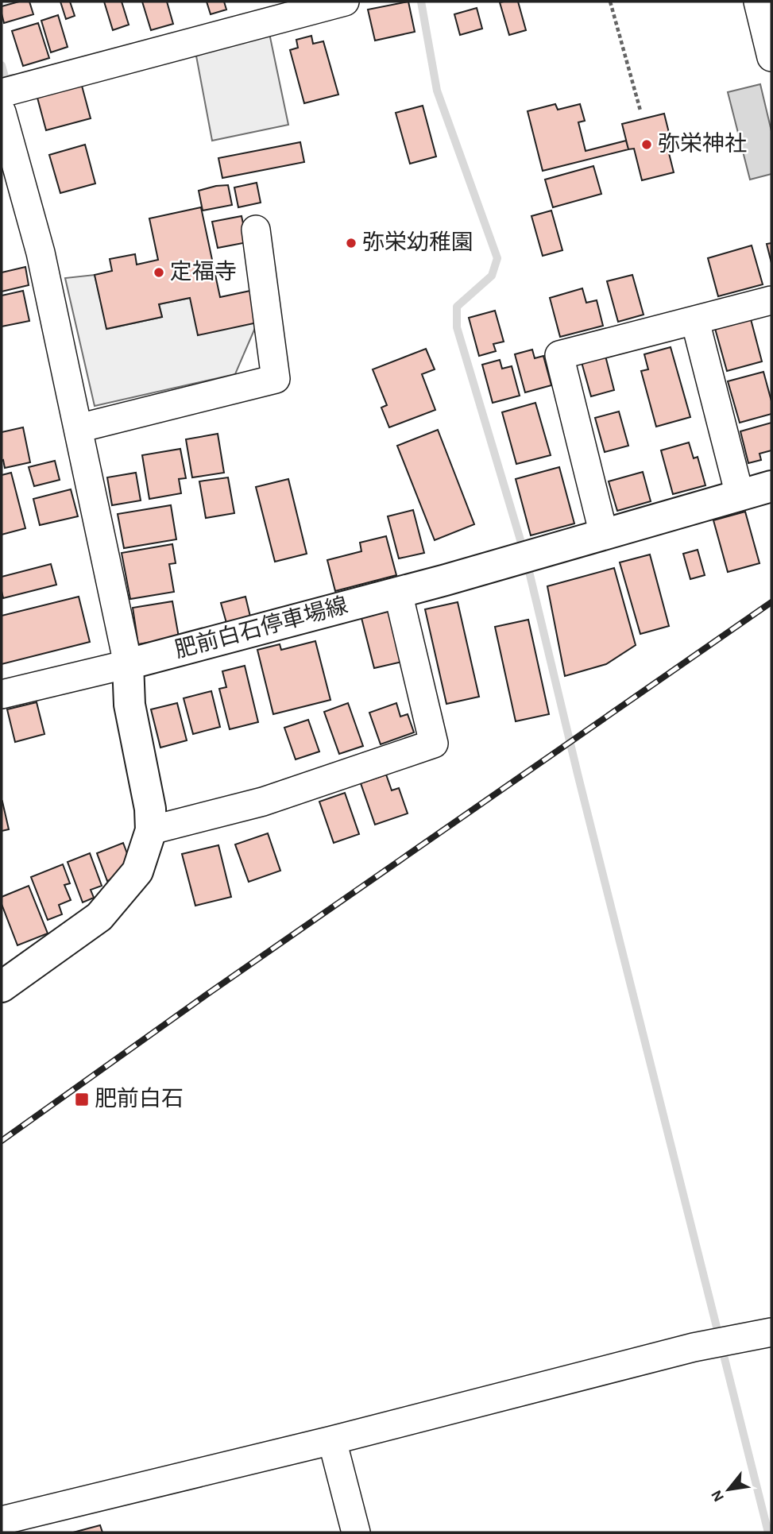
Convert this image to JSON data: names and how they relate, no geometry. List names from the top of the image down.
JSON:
{
  "streets": {
    "main road": ["肥前白石停車場線"]
  },
  "places": {
    "other": ["弥栄神社", "弥栄幼稚園", "定福寺"],
    "transit": ["肥前白石"]
  },
  "north": "bottom left"
}
